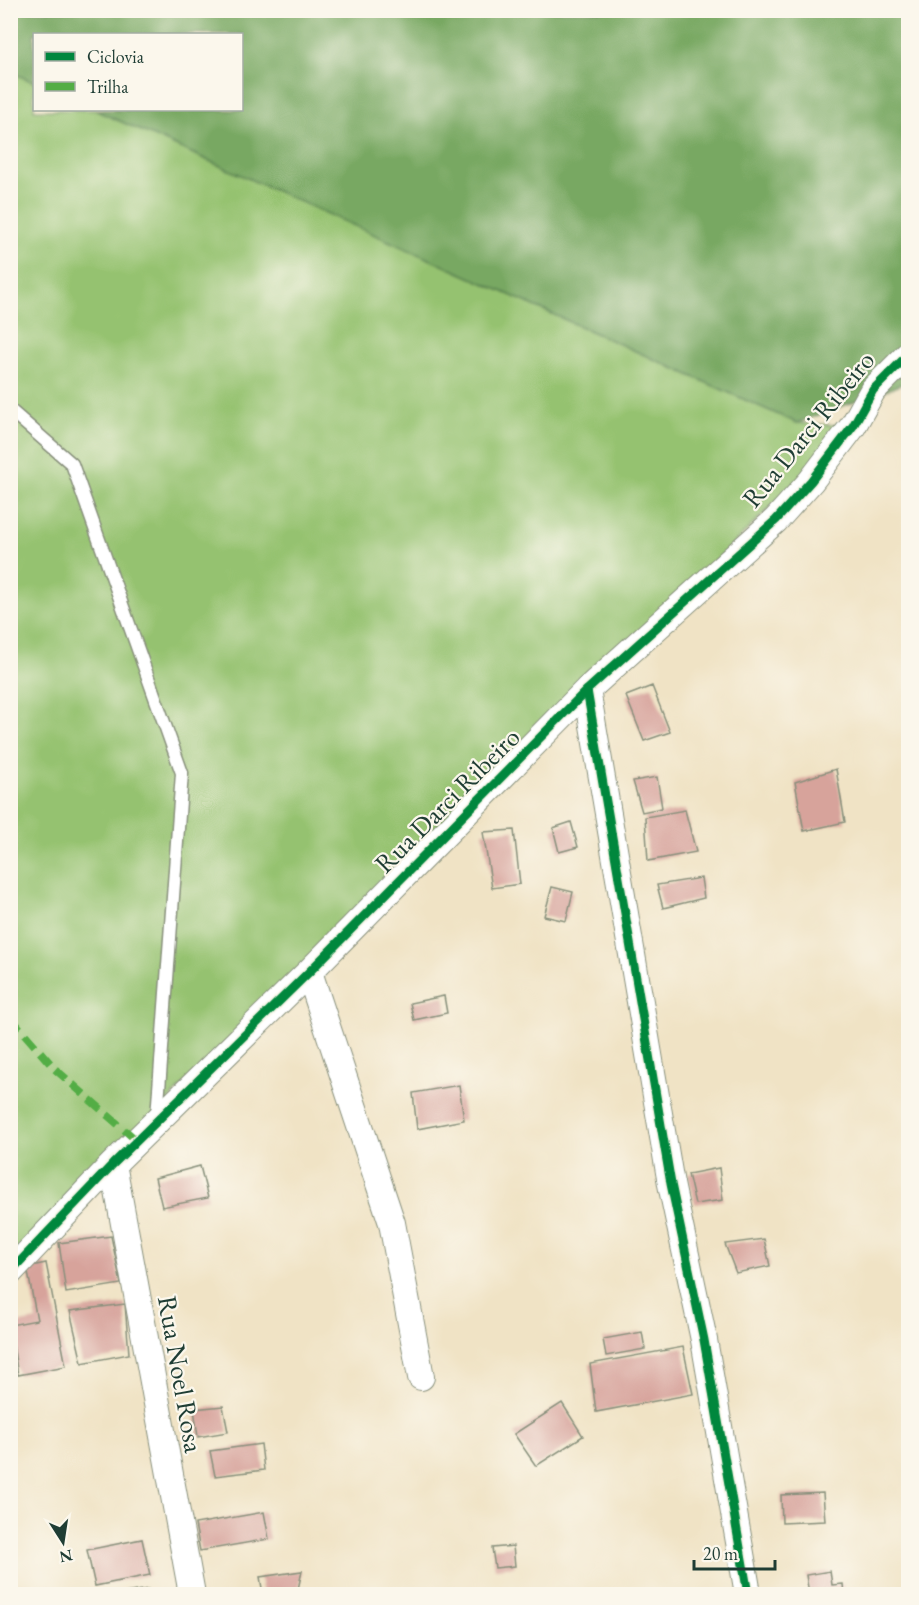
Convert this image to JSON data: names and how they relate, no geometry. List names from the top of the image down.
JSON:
{
  "streets": {
    "street": ["Rua Darci Ribeiro", "Rua Noel Rosa"]
  },
  "crossings": [
    ["Rua Darci Ribeiro", "Rua Noel Rosa"]
  ],
  "legend": ["Ciclovia", "Trilha"],
  "scale_bar": "20 m",
  "north": "bottom"
}
